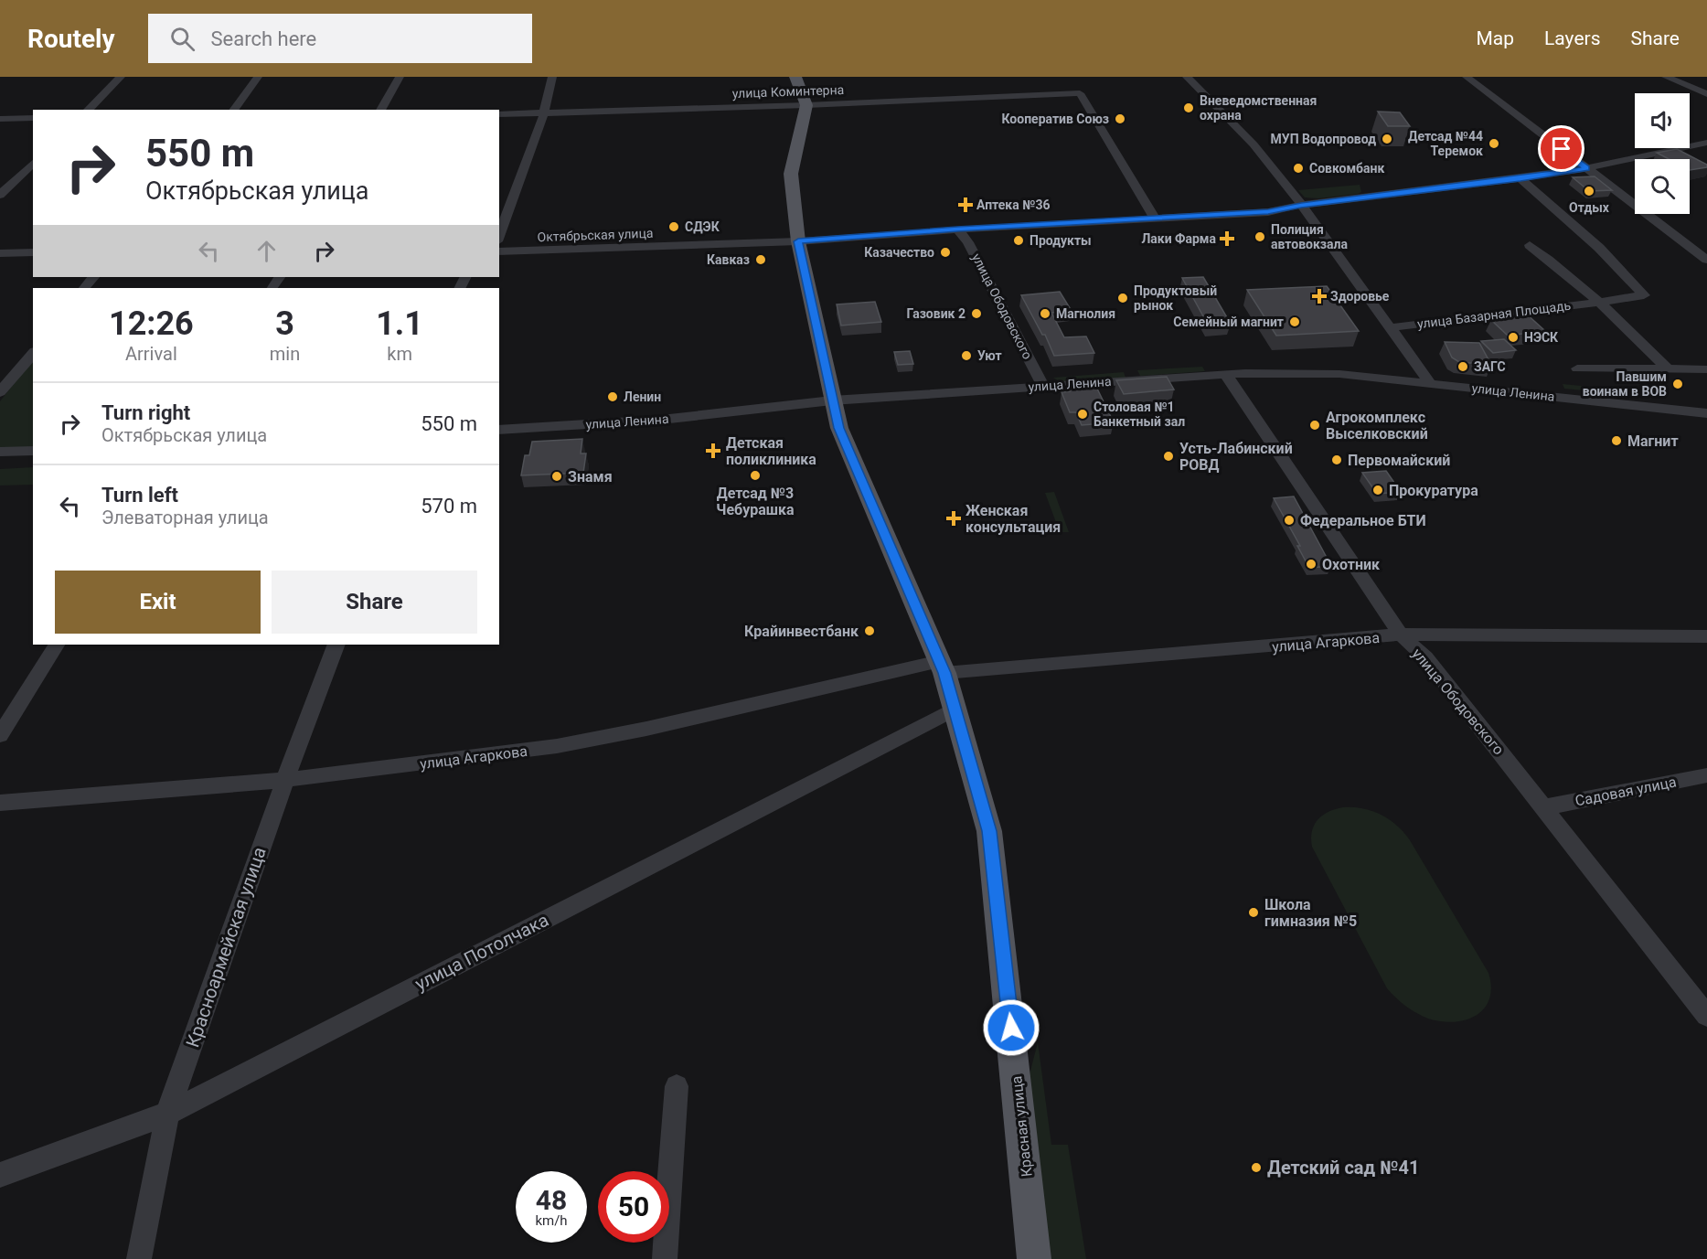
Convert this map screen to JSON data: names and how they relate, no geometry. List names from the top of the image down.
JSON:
{
  "streets": {
    "main road": ["Красная улица"],
    "street": [
      "улица Коминтерна",
      "Октябрьская улица",
      "улица Ободовского",
      "улица Базарная Площадь",
      "улица Ленина",
      "улица Агаркова",
      "Садовая улица",
      "Красноармейская улица",
      "улица Потолчака"
    ]
  },
  "crossings": [
    ["улица Коминтерна", "Октябрьская улица"],
    ["улица Коминтерна", "Красная улица"],
    ["Октябрьская улица", "улица Ободовского"],
    ["Октябрьская улица", "улица Базарная Площадь"],
    ["Октябрьская улица", "Красная улица"],
    ["улица Ободовского", "улица Ленина"],
    ["улица Ободовского", "улица Агаркова"],
    ["улица Ободовского", "Садовая улица"],
    ["улица Ленина", "Красная улица"],
    ["улица Агаркова", "Красноармейская улица"],
    ["улица Агаркова", "Красная улица"],
    ["Красноармейская улица", "улица Потолчака"],
    ["улица Потолчака", "Красная улица"]
  ],
  "places": {
    "other": [
      "Вневедомственная охрана",
      "Кооператив Союз",
      "МУП Водопровод",
      "Детсад №44 Теремок",
      "Совкомбанк",
      "Отдых",
      "СДЭК",
      "Полиция автовокзала",
      "Продукты",
      "Казачество",
      "Кавказ",
      "Продуктовый рынок",
      "Газовик 2",
      "Магнолия",
      "Семейный магнит",
      "НЭСК",
      "Уют",
      "ЗАГС",
      "Павшим воинам в ВОВ",
      "Ленин",
      "Столовая №1 Банкетный зал",
      "Агрокомплекс Выселковский",
      "Магнит",
      "Усть-Лабинский РОВД",
      "Первомайский",
      "Детсад №3 Чебурашка",
      "Знамя",
      "Прокуратура",
      "Федеральное БТИ",
      "Охотник",
      "Крайинвестбанк",
      "Школа гимназия №5",
      "Детский сад №41"
    ],
    "health": [
      "Аптека №36",
      "Лаки Фарма",
      "Здоровье",
      "Детская поликлиника",
      "Женская консультация"
    ]
  },
  "page": {
    "header": "Routely",
    "search": "Search here",
    "nav": ["Map", "Layers", "Share"],
    "turn": ["550 m", "Октябрьская улица"],
    "eta": [
      "12:26",
      "Arrival",
      "3",
      "min",
      "1.1",
      "km"
    ],
    "list": [
      {
        "name": "Turn right",
        "note": "Октябрьская улица",
        "value": "550 m"
      },
      {
        "name": "Turn left",
        "note": "Элеваторная улица",
        "value": "570 m"
      }
    ],
    "buttons": ["Exit", "Share"],
    "speed": "48 km/h",
    "limit": "50"
  }
}
